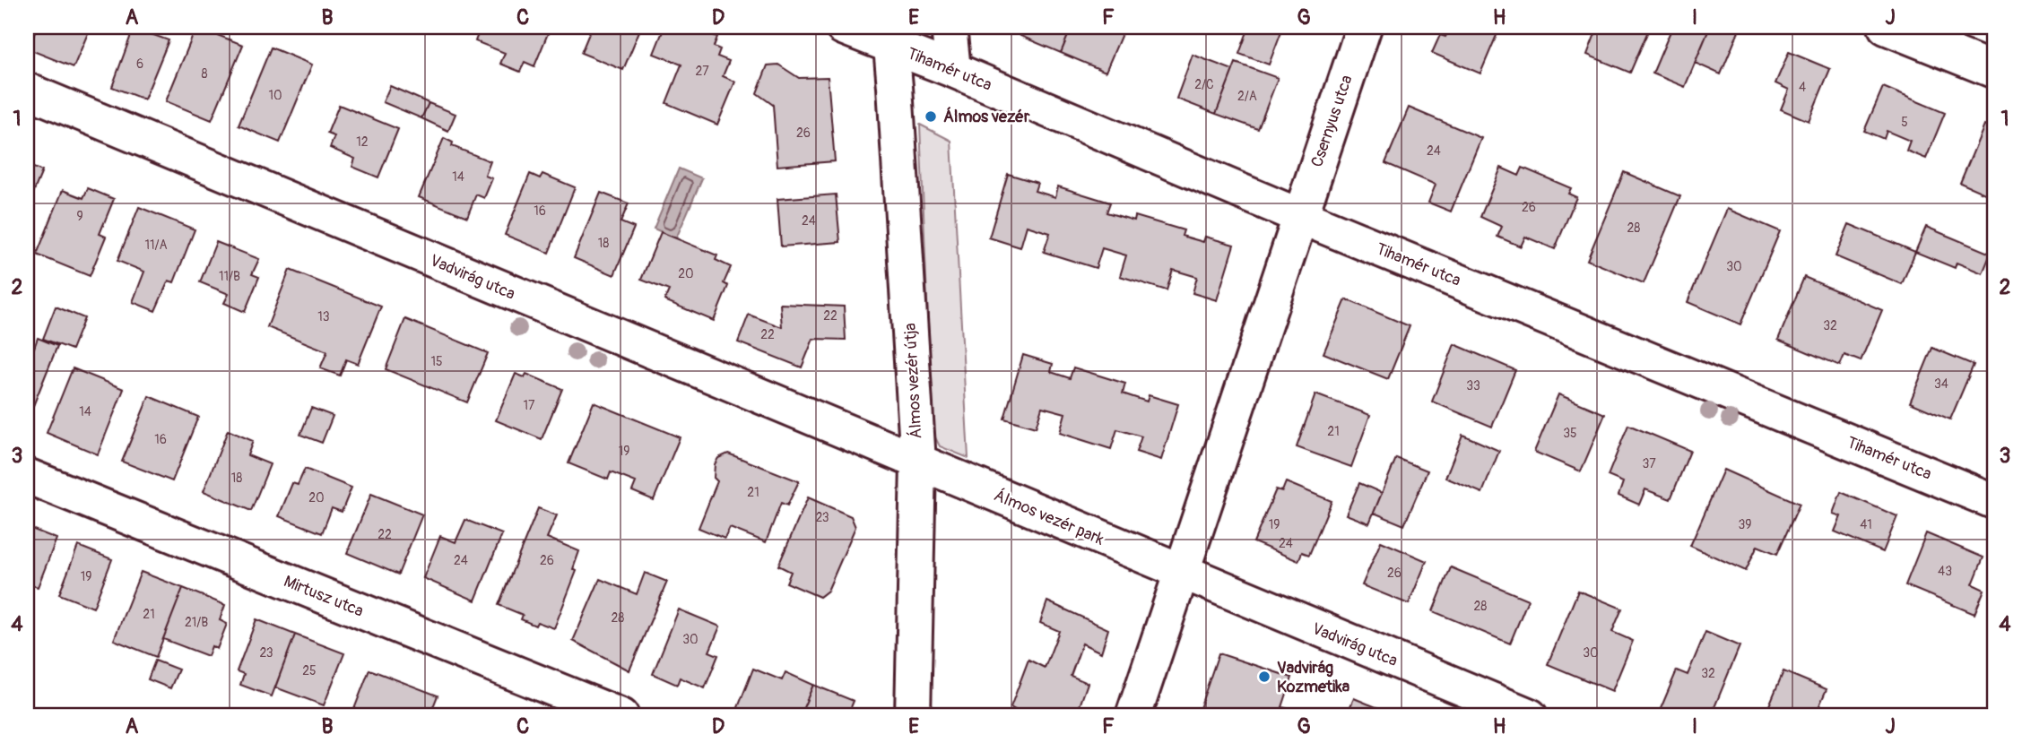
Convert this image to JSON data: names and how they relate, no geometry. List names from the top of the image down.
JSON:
{
  "streets": {
    "street": [
      "Tihamér utca",
      "Csernyus utca",
      "Vadvirág utca",
      "Álmos vezér útja",
      "Álmos vezér park",
      "Mirtusz utca"
    ]
  },
  "crossings": [
    ["Tihamér utca", "Csernyus utca"],
    ["Tihamér utca", "Álmos vezér útja"],
    ["Vadvirág utca", "Álmos vezér útja"],
    ["Vadvirág utca", "Álmos vezér park"],
    ["Álmos vezér útja", "Álmos vezér park"]
  ],
  "places": ["Álmos vezér", "Vadvirág Kozmetika"],
  "house_numbers": [
    "6",
    "27",
    "8",
    "2/C",
    "4",
    "10",
    "2/A",
    "5",
    "26",
    "12",
    "24",
    "14",
    "26",
    "16",
    "9",
    "24",
    "28",
    "18",
    "11/A",
    "30",
    "20",
    "11/B",
    "22",
    "13",
    "32",
    "22",
    "15",
    "34",
    "33",
    "17",
    "14",
    "21",
    "35",
    "16",
    "19",
    "37",
    "18",
    "21",
    "20",
    "23",
    "19",
    "39",
    "41",
    "22",
    "24",
    "24",
    "26",
    "43",
    "26",
    "19",
    "28",
    "21",
    "28",
    "21/B",
    "30",
    "23",
    "30",
    "25",
    "32"
  ],
  "grid": {
    "columns": [
      "A",
      "B",
      "C",
      "D",
      "E",
      "F",
      "G",
      "H",
      "I",
      "J"
    ],
    "rows": [
      "1",
      "2",
      "3",
      "4"
    ]
  }
}
